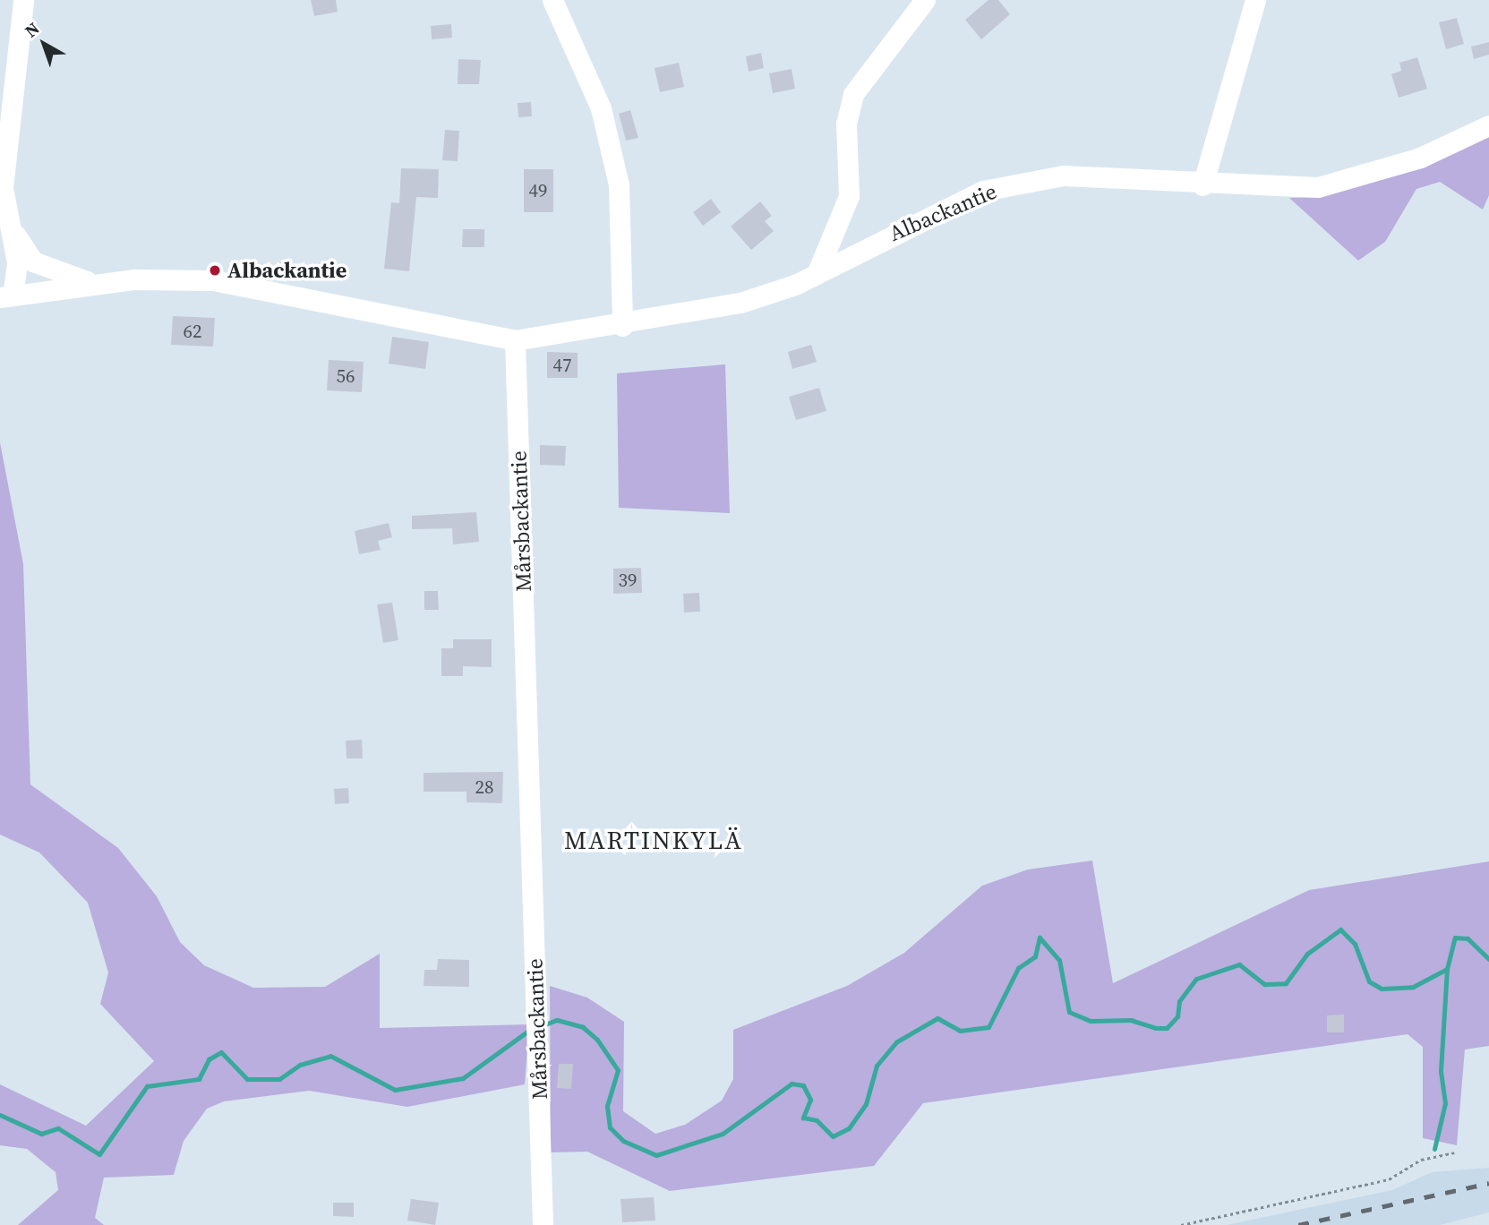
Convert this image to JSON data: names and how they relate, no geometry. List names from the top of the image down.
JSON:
{
  "streets": {
    "street": ["Albackantie", "Mårsbackantie"]
  },
  "crossings": [
    ["Albackantie", "Mårsbackantie"]
  ],
  "districts": ["MARTINKYLÄ"],
  "places": ["Albackantie"],
  "house_numbers": [
    "49",
    "62",
    "47",
    "56",
    "39",
    "28"
  ],
  "north": "top left"
}
